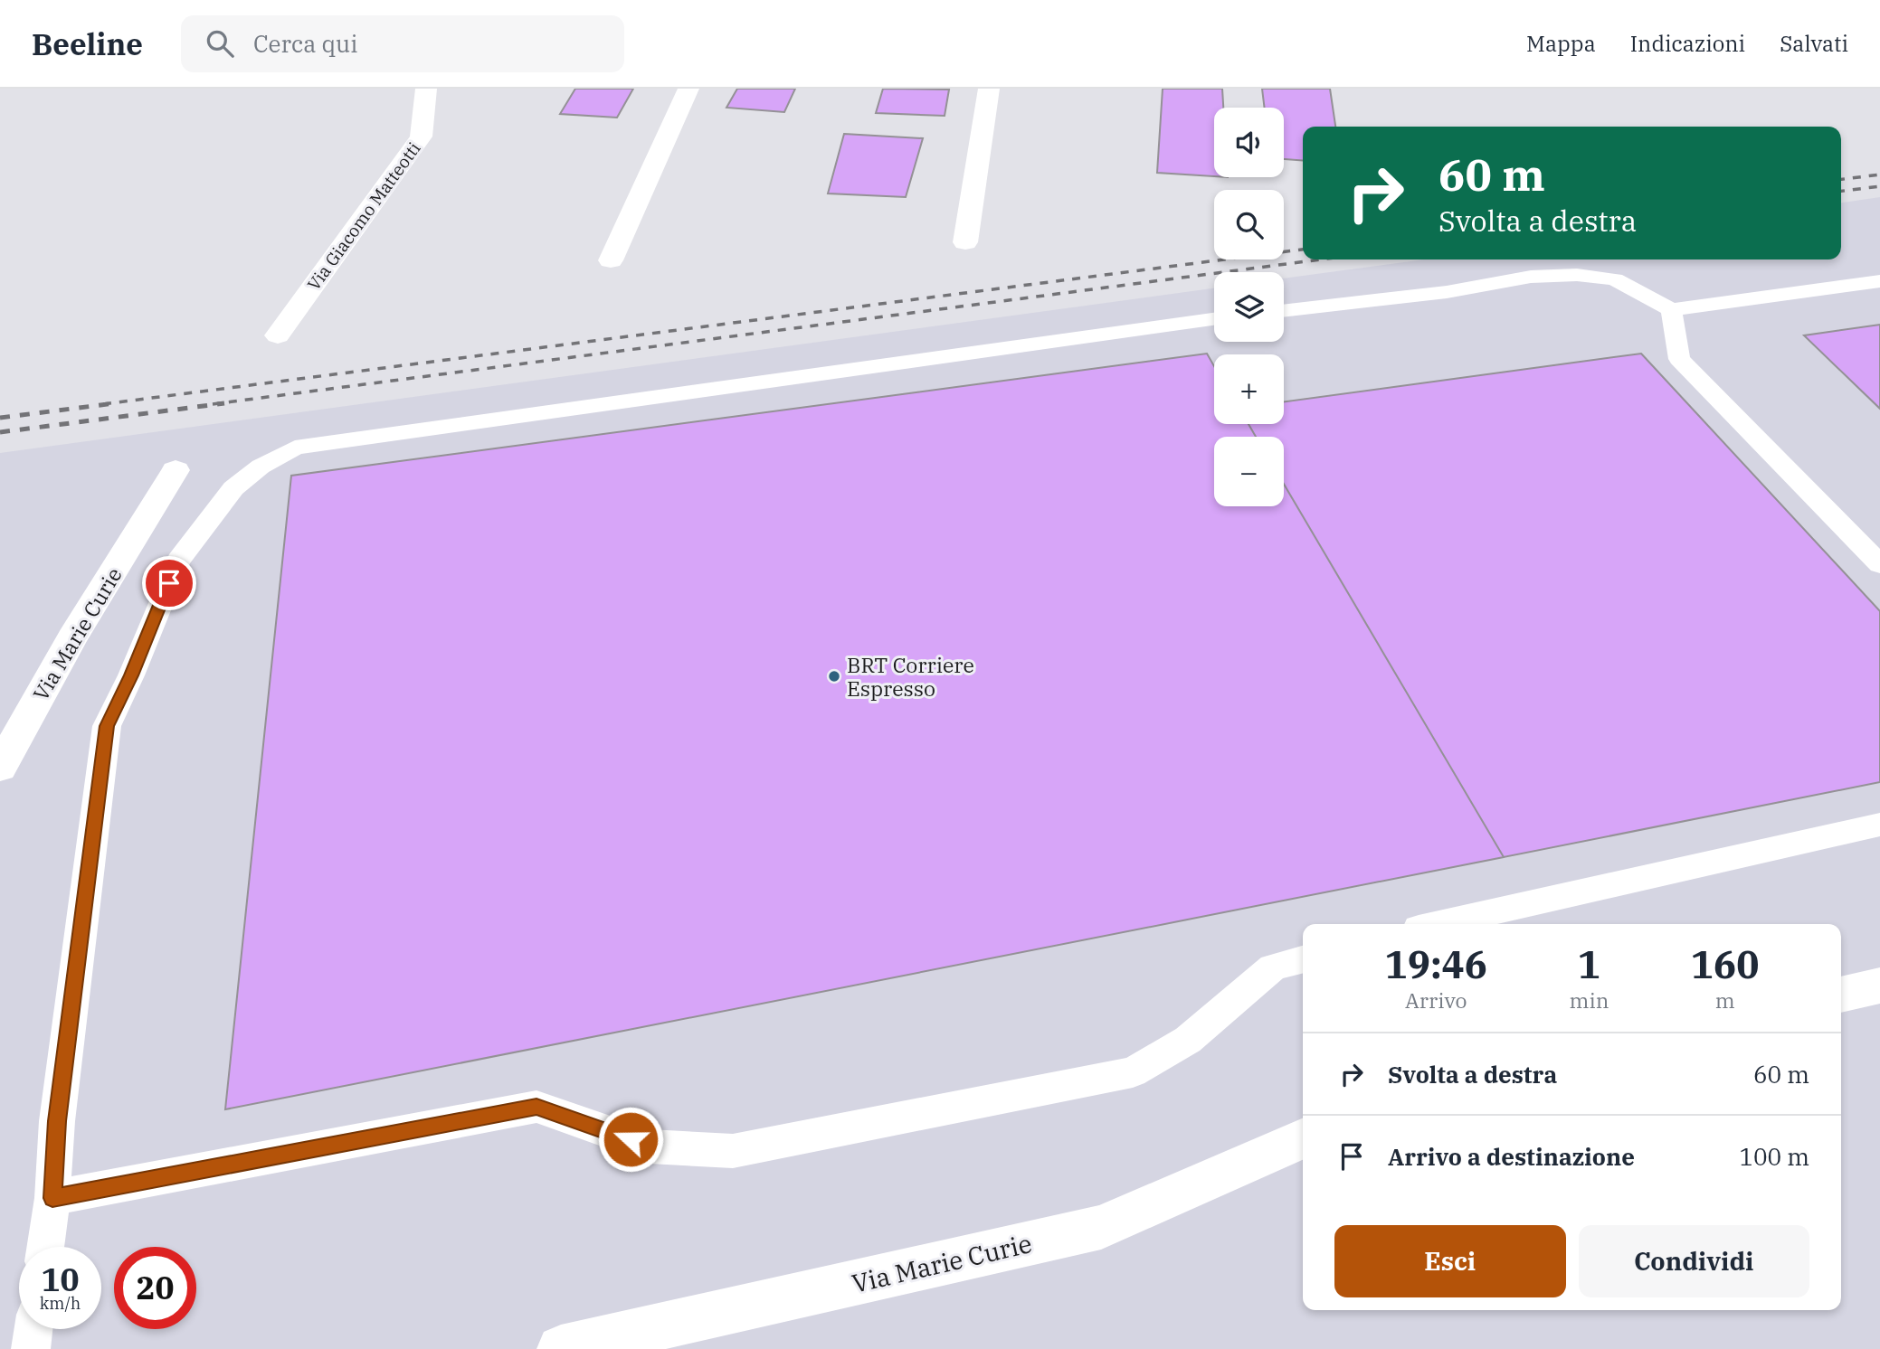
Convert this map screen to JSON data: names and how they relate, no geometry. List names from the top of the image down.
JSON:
{
  "streets": {
    "street": ["Via Giacomo Matteotti", "Via Marie Curie"]
  },
  "places": ["BRT Corriere Espresso"],
  "page": {
    "header": "Beeline",
    "search": "Cerca qui",
    "nav": ["Mappa", "Indicazioni", "Salvati"],
    "map_buttons": ["+", "−"],
    "turn": ["60 m", "Svolta a destra"],
    "eta": [
      "19:46",
      "Arrivo",
      "1",
      "min",
      "160",
      "m"
    ],
    "list": [
      {
        "name": "Svolta a destra",
        "value": "60 m"
      },
      {
        "name": "Arrivo a destinazione",
        "value": "100 m"
      }
    ],
    "buttons": ["Esci", "Condividi"],
    "speed": "10 km/h",
    "limit": "20"
  }
}
